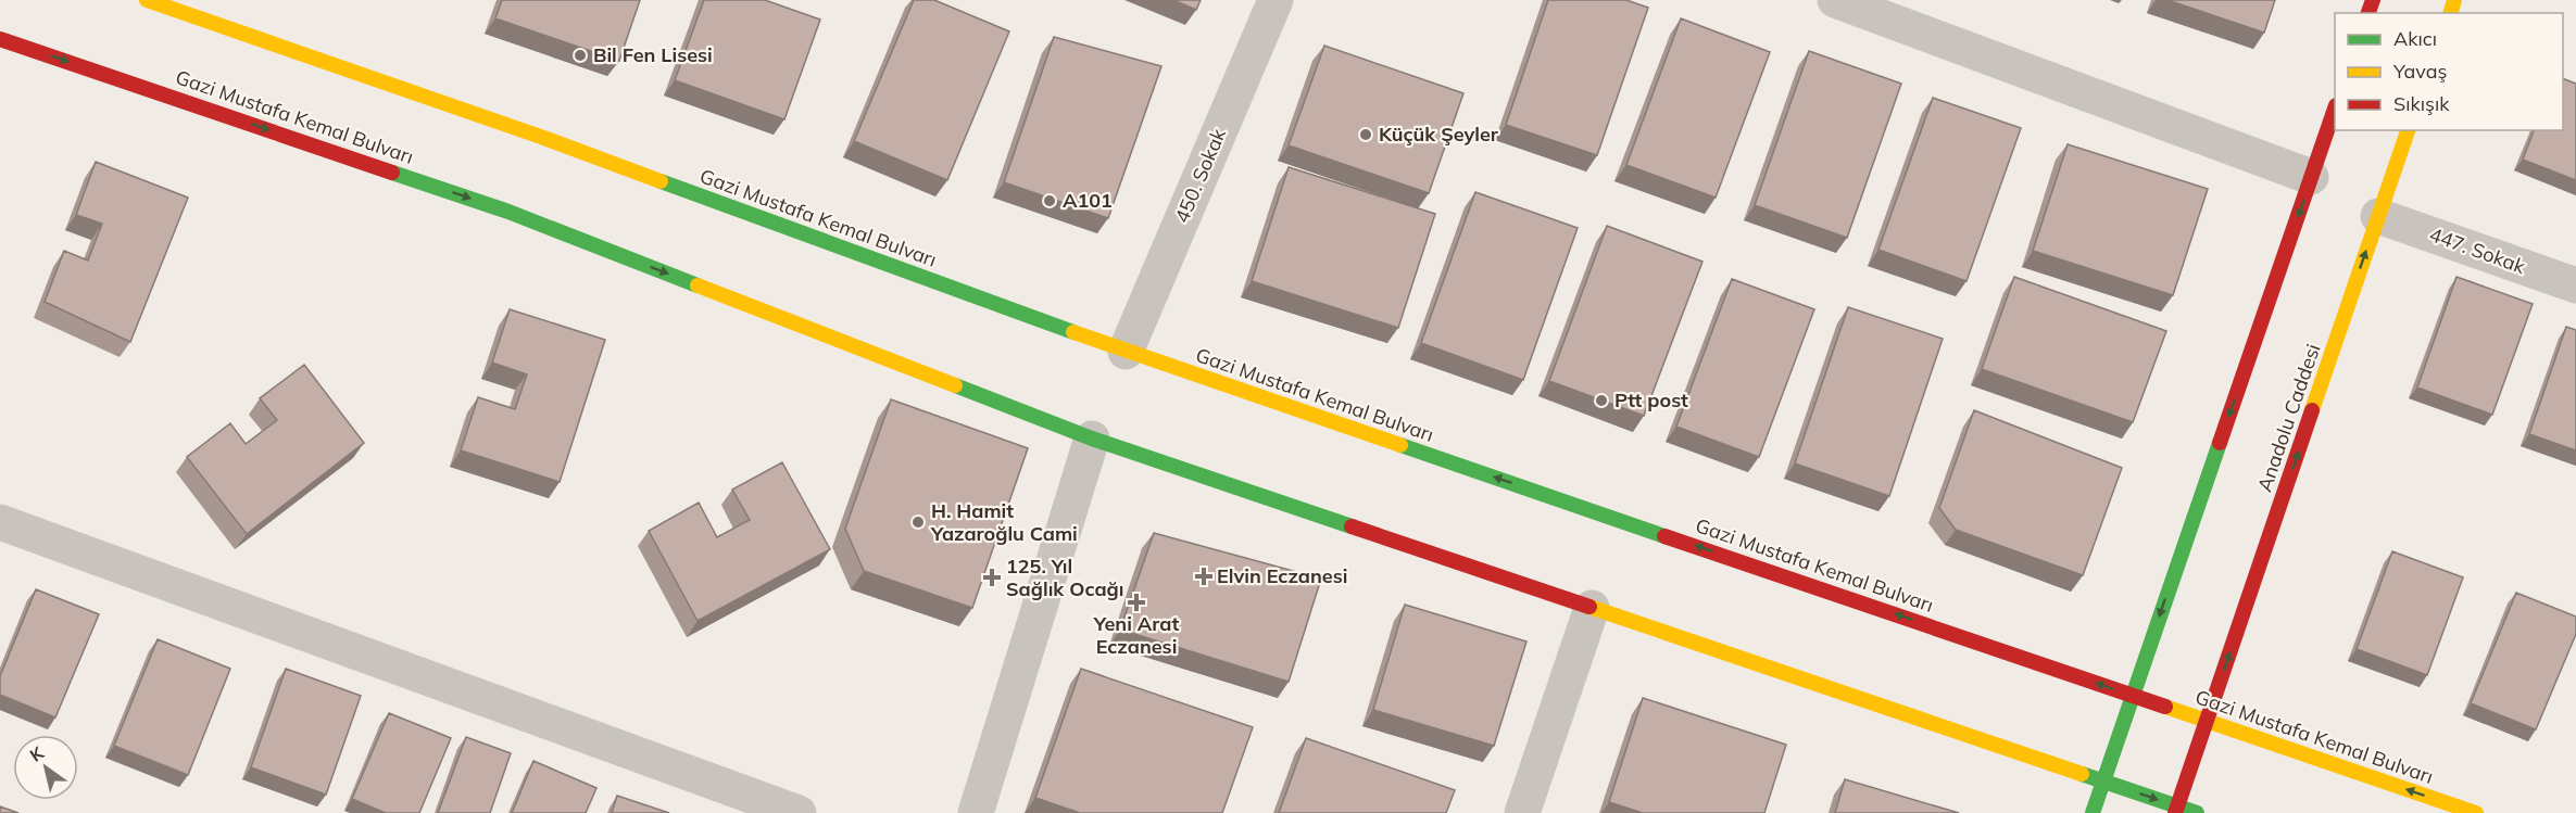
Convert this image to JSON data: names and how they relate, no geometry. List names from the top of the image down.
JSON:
{
  "streets": {
    "main road": ["Gazi Mustafa Kemal Bulvarı", "Anadolu Caddesi"],
    "street": ["450. Sokak", "447. Sokak"]
  },
  "crossings": [
    ["Gazi Mustafa Kemal Bulvarı", "450. Sokak"],
    ["Gazi Mustafa Kemal Bulvarı", "Anadolu Caddesi"],
    ["447. Sokak", "Anadolu Caddesi"]
  ],
  "places": {
    "other": [
      "Bil Fen Lisesi",
      "Küçük Şeyler",
      "A101",
      "Ptt post",
      "H. Hamit Yazaroğlu Cami"
    ],
    "health": ["Elvin Eczanesi", "125. Yıl Sağlık Ocağı", "Yeni Arat Eczanesi"]
  },
  "legend": ["Akıcı", "Yavaş", "Sıkışık"],
  "north": "top left"
}
